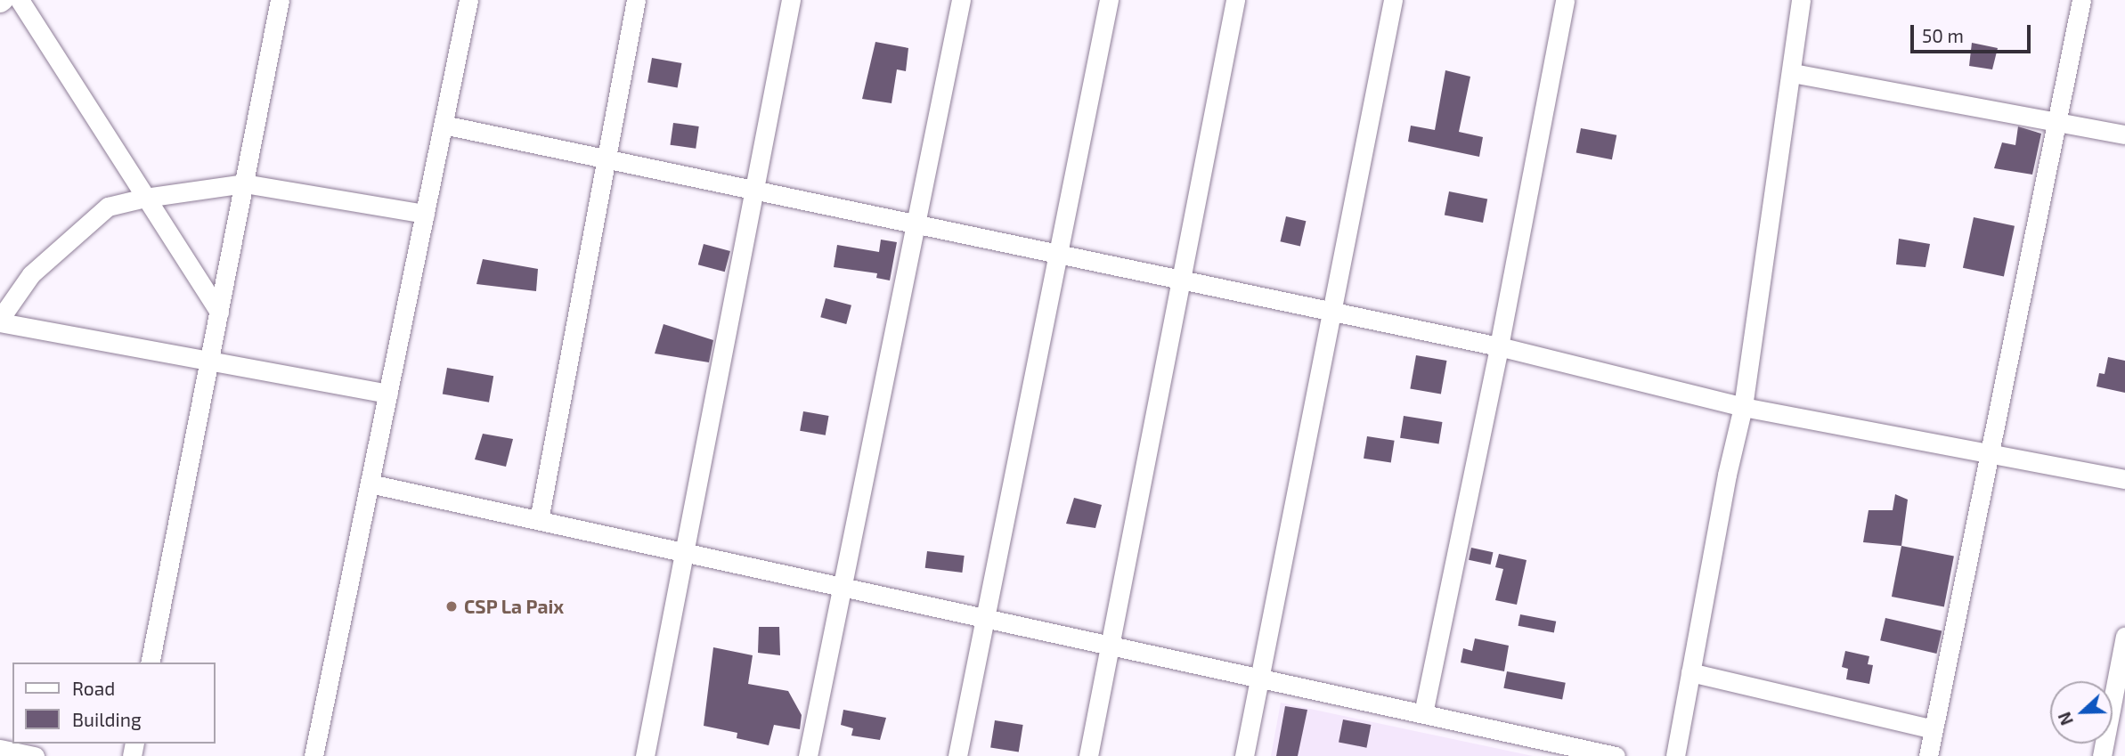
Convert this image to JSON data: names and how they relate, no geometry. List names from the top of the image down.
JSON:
{
  "places": ["CSP La Paix"],
  "legend": ["Road", "Building"],
  "scale_bar": "50 m",
  "north": "left"
}
